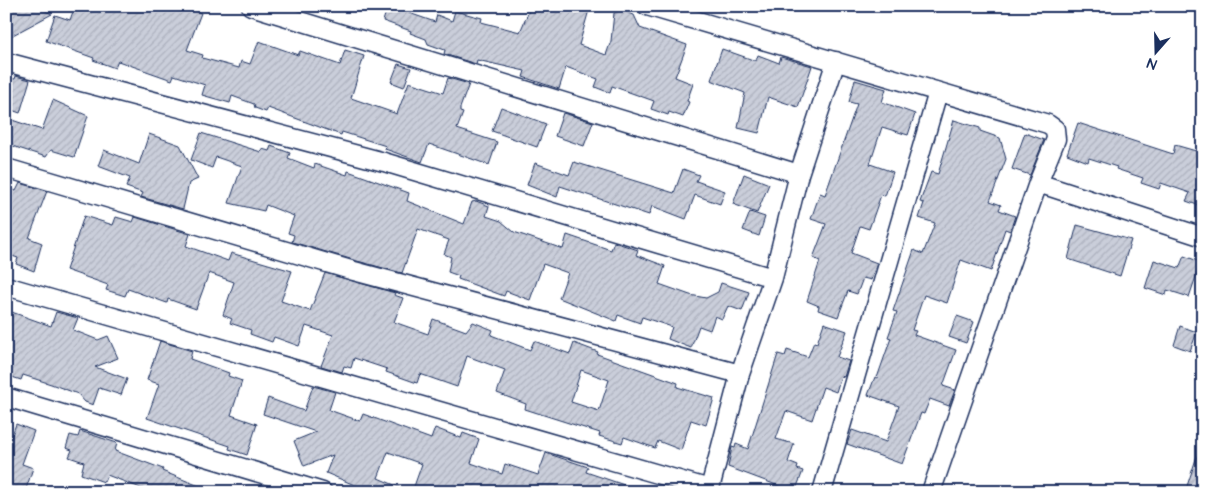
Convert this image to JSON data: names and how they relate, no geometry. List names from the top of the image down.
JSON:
{
  "north": "bottom"
}
